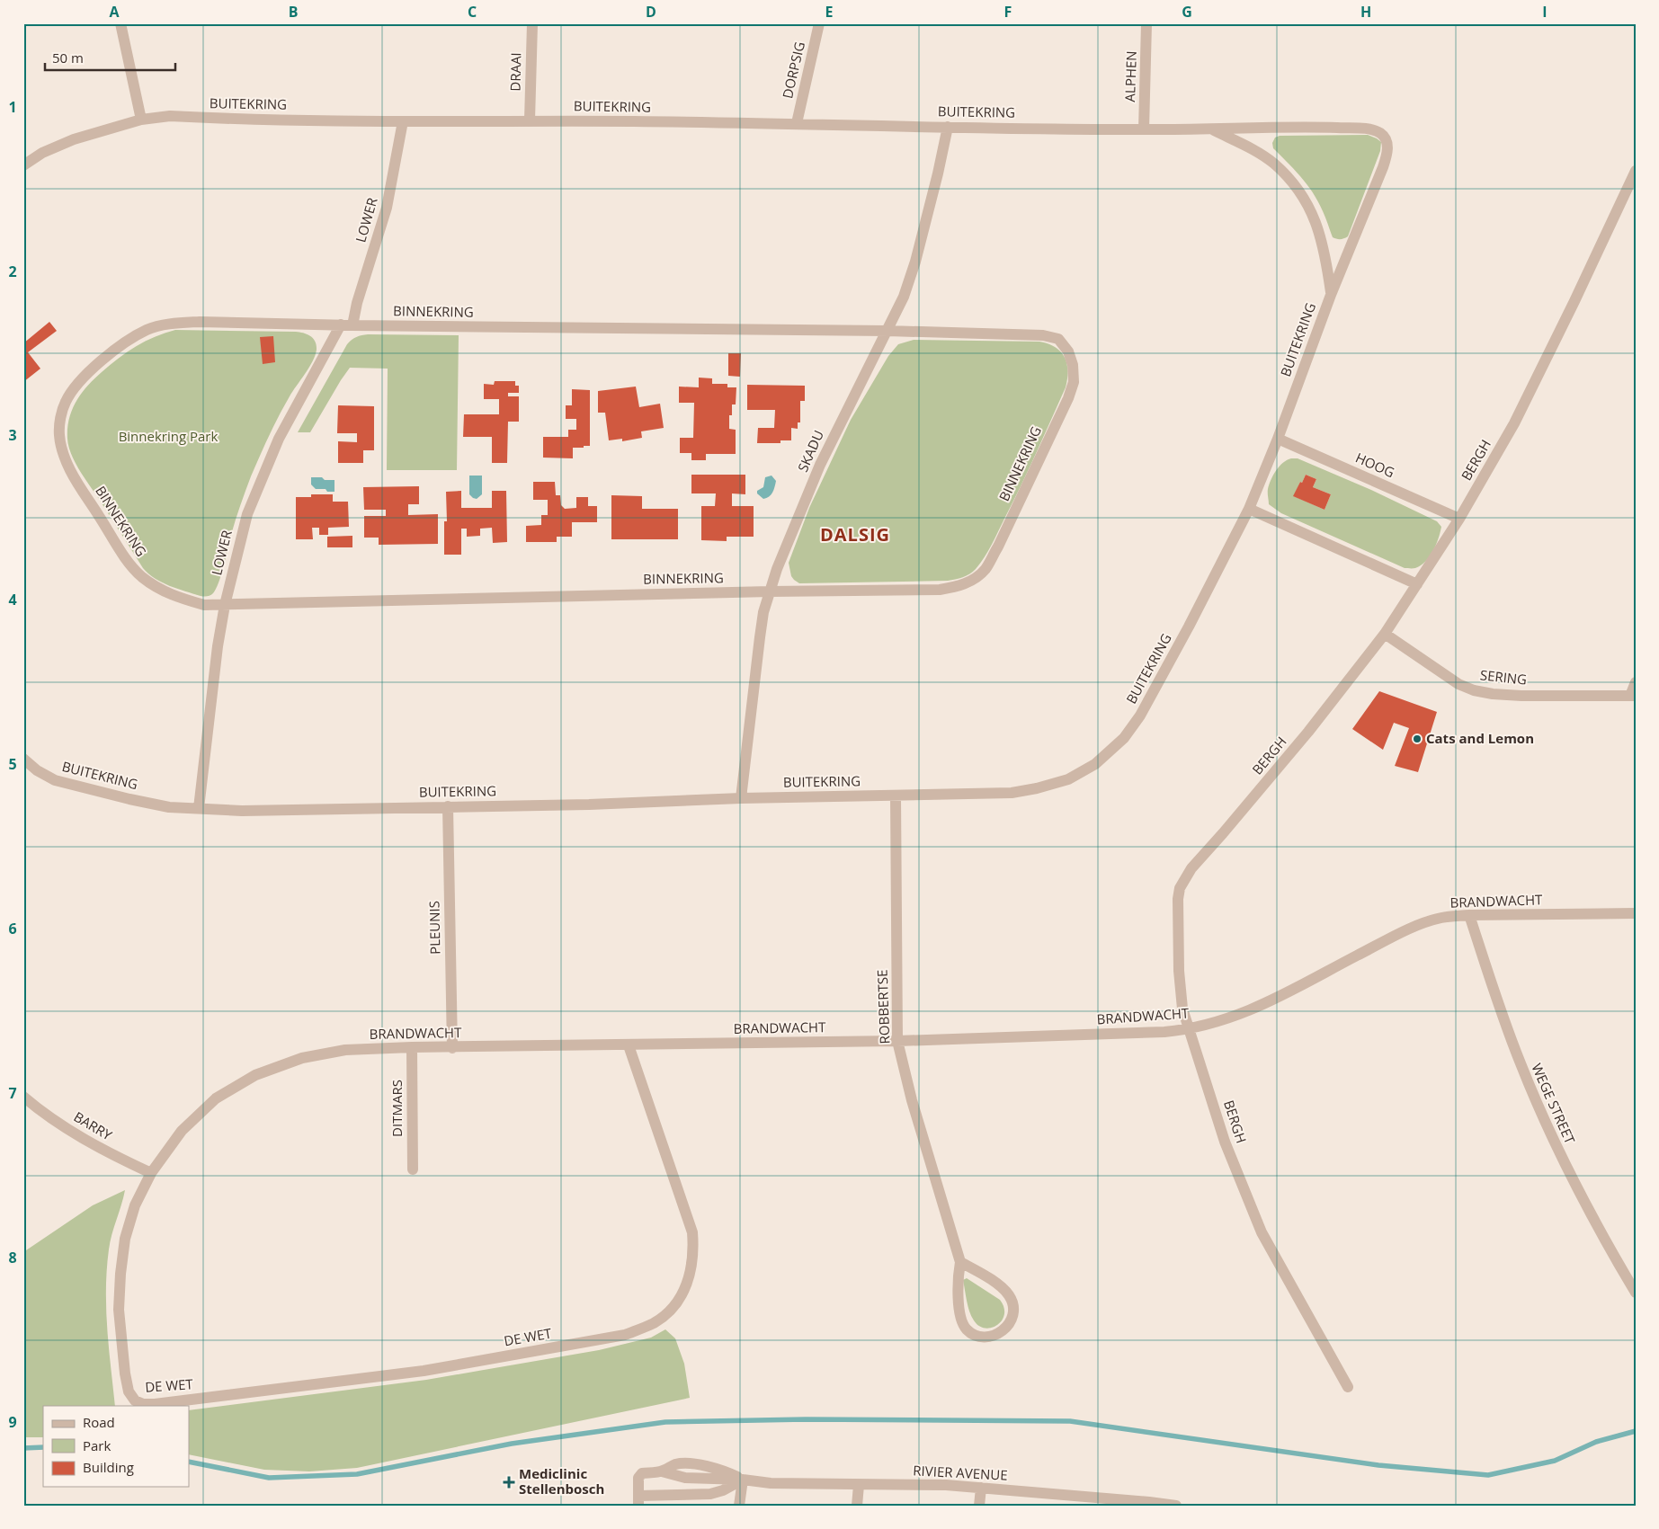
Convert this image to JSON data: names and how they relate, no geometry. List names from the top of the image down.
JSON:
{
  "streets": {
    "street": [
      "DORPSIG",
      "DRAAI",
      "ALPHEN",
      "BUITEKRING",
      "LOWER",
      "BINNEKRING",
      "SKADU",
      "BERGH",
      "HOOG",
      "SERING",
      "BRANDWACHT",
      "PLEUNIS",
      "ROBBERTSE",
      "WEGE STREET",
      "DITMARS",
      "BARRY",
      "DE WET",
      "RIVIER AVENUE"
    ]
  },
  "crossings": [
    ["DORPSIG", "BUITEKRING"],
    ["DRAAI", "BUITEKRING"],
    ["ALPHEN", "BUITEKRING"],
    ["BUITEKRING", "LOWER"],
    ["BUITEKRING", "SKADU"],
    ["BUITEKRING", "HOOG"],
    ["BUITEKRING", "PLEUNIS"],
    ["BUITEKRING", "ROBBERTSE"],
    ["LOWER", "BINNEKRING"],
    ["BINNEKRING", "SKADU"],
    ["BERGH", "HOOG"],
    ["BERGH", "SERING"],
    ["BERGH", "BRANDWACHT"],
    ["BRANDWACHT", "PLEUNIS"],
    ["BRANDWACHT", "ROBBERTSE"],
    ["BRANDWACHT", "WEGE STREET"],
    ["BRANDWACHT", "DITMARS"],
    ["BRANDWACHT", "BARRY"],
    ["BRANDWACHT", "DE WET"]
  ],
  "districts": ["DALSIG"],
  "parks": ["Binnekring Park"],
  "places": {
    "other": ["Cats and Lemon"],
    "health": ["Mediclinic Stellenbosch"]
  },
  "legend": ["Road", "Park", "Building"],
  "scale_bar": "50 m",
  "grid": {
    "columns": [
      "A",
      "B",
      "C",
      "D",
      "E",
      "F",
      "G",
      "H",
      "I"
    ],
    "rows": [
      "1",
      "2",
      "3",
      "4",
      "5",
      "6",
      "7",
      "8",
      "9"
    ]
  }
}
